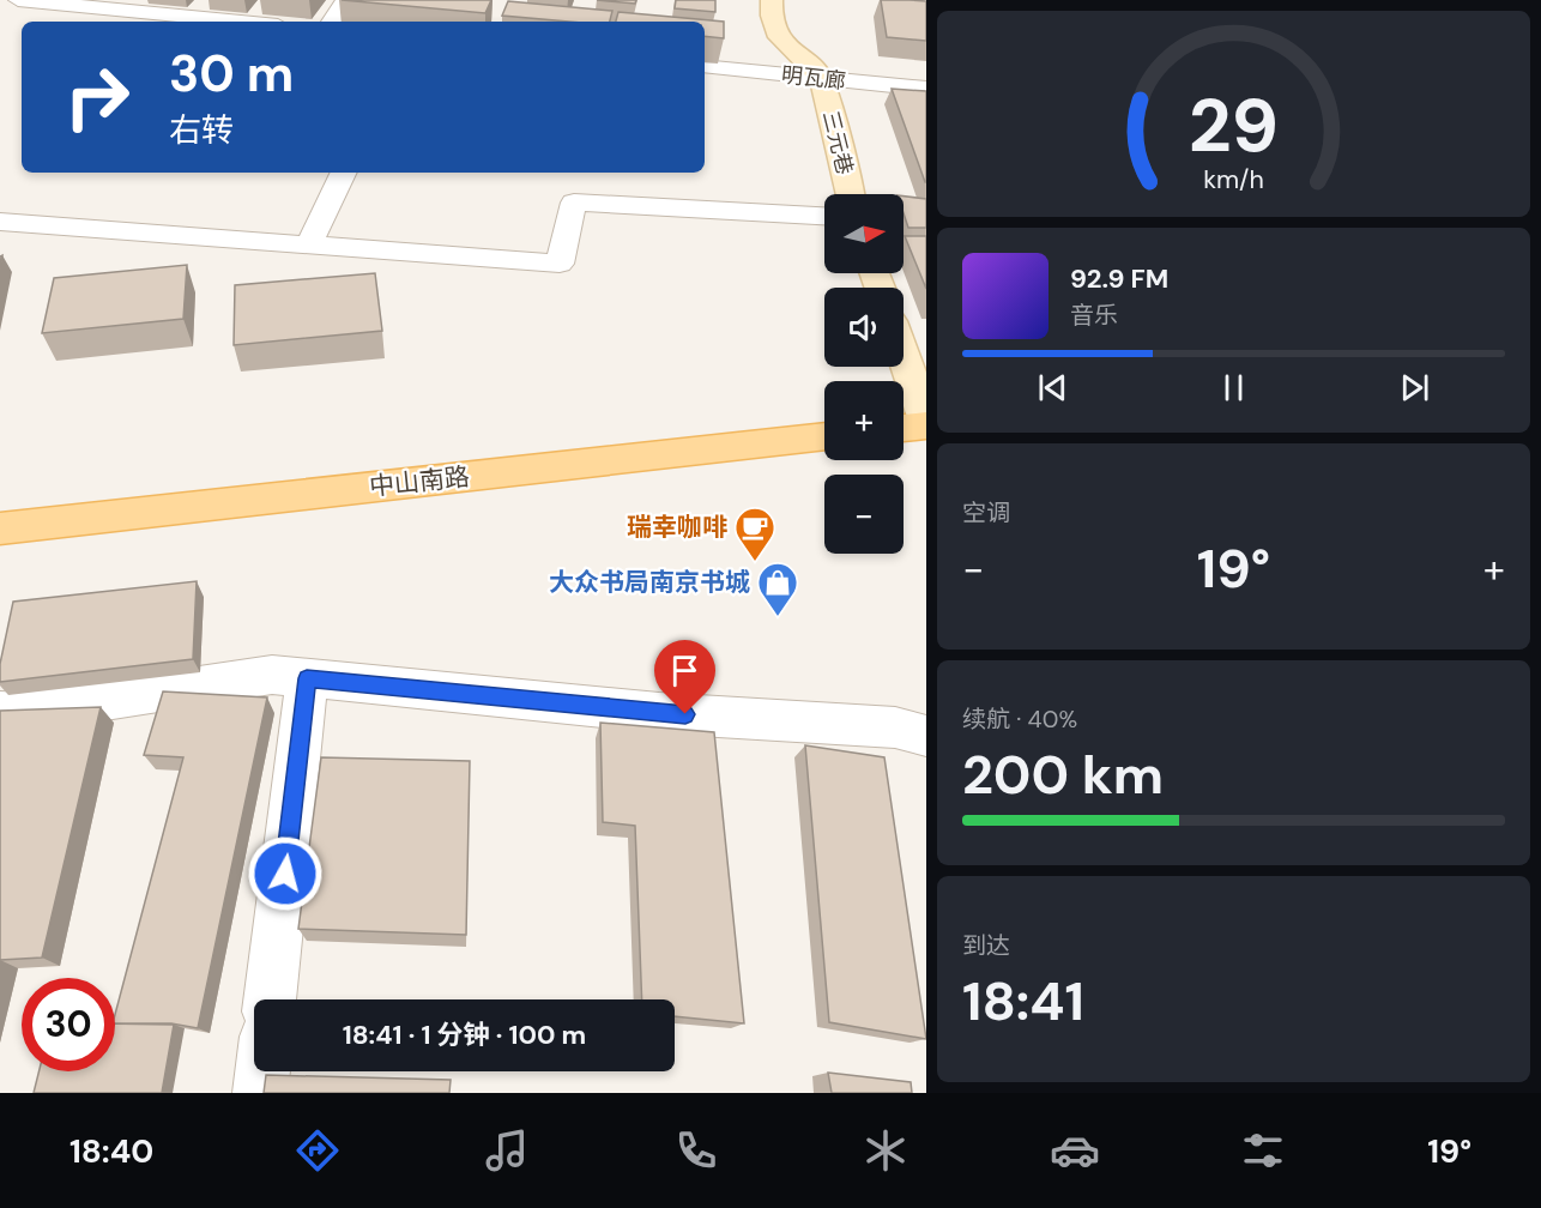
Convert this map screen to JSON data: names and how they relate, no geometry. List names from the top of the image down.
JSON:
{
  "streets": {
    "main road": ["中山南路"],
    "street": ["明瓦廊", "三元巷"]
  },
  "crossings": [
    ["明瓦廊", "三元巷"]
  ],
  "places": {
    "cafe": ["瑞幸咖啡"],
    "shop": ["大众书局南京书城"]
  },
  "north": "right",
  "page": {
    "turn": ["30 m", "右转"],
    "map_buttons": ["+", "−"],
    "song": ["92.9 FM", "音乐"],
    "tile": [
      "空调",
      ["续航 · 40%", "200 km"],
      ["到达", "18:41"]
    ],
    "heat": ["−", "19°", "+"],
    "limit": "30",
    "trip": "18:41 · 1 分钟 · 100 m",
    "tabs": ["18:40", "19°"],
    "gauge": ["29", "km/h"]
  }
}
